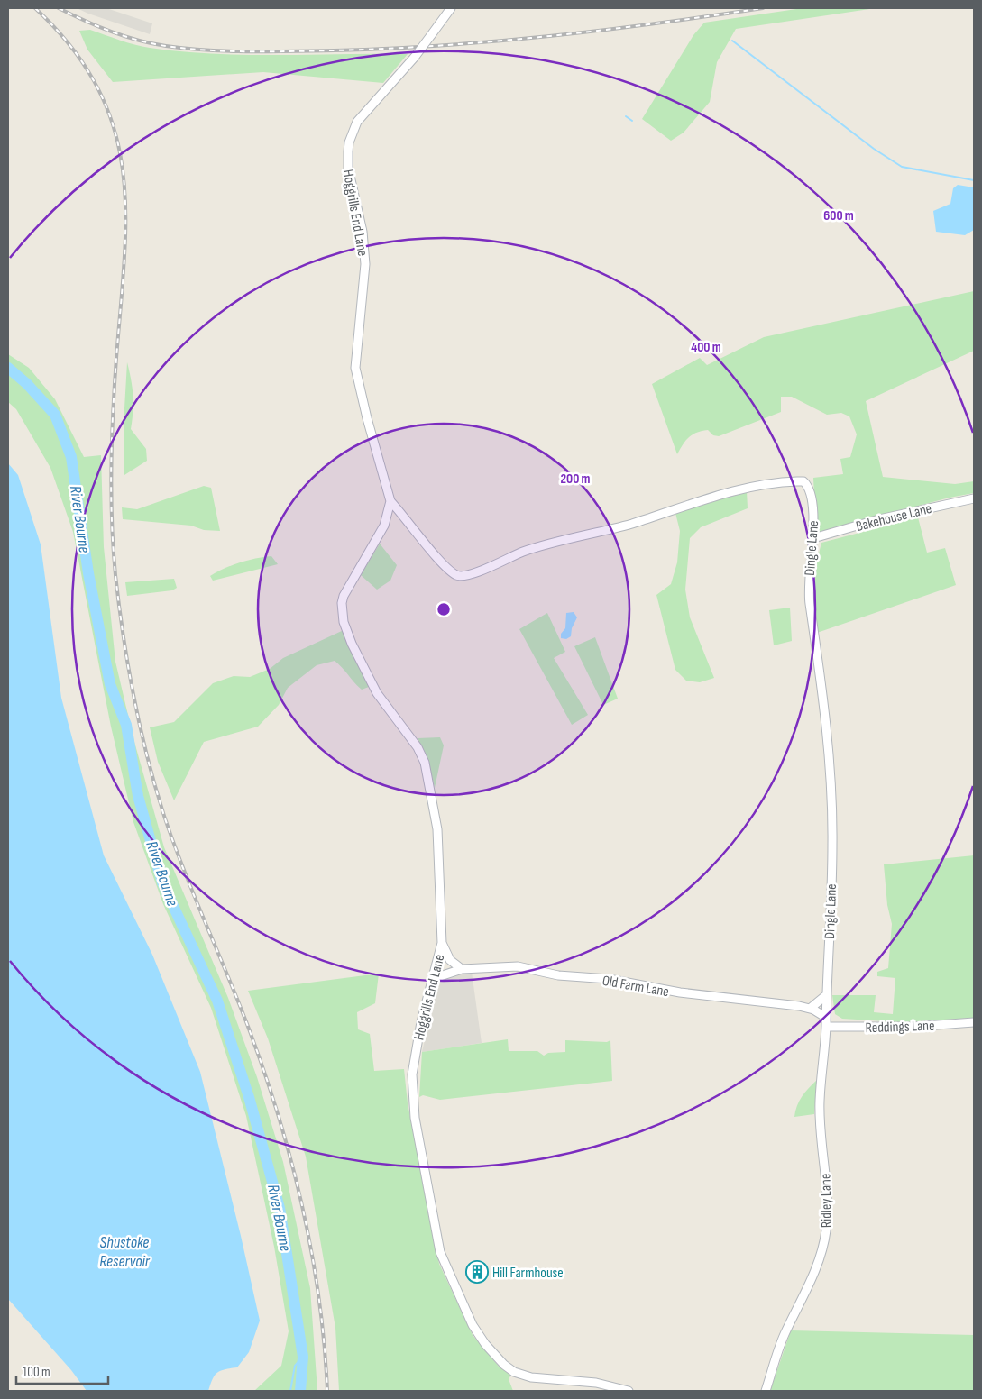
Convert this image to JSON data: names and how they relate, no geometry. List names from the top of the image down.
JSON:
{
  "streets": {
    "street": [
      "Hoggrills End Lane",
      "Bakehouse Lane",
      "Dingle Lane",
      "Old Farm Lane",
      "Reddings Lane",
      "Ridley Lane"
    ]
  },
  "crossings": [
    ["Hoggrills End Lane", "Dingle Lane"],
    ["Hoggrills End Lane", "Old Farm Lane"],
    ["Bakehouse Lane", "Dingle Lane"],
    ["Dingle Lane", "Old Farm Lane"],
    ["Dingle Lane", "Reddings Lane"],
    ["Dingle Lane", "Ridley Lane"],
    ["Reddings Lane", "Ridley Lane"]
  ],
  "water": ["River Bourne", "Shustoke Reservoir"],
  "places": {
    "building": ["Hill Farmhouse"]
  },
  "scale_bar": "100 m",
  "rings": ["600 m", "400 m", "200 m"]
}
